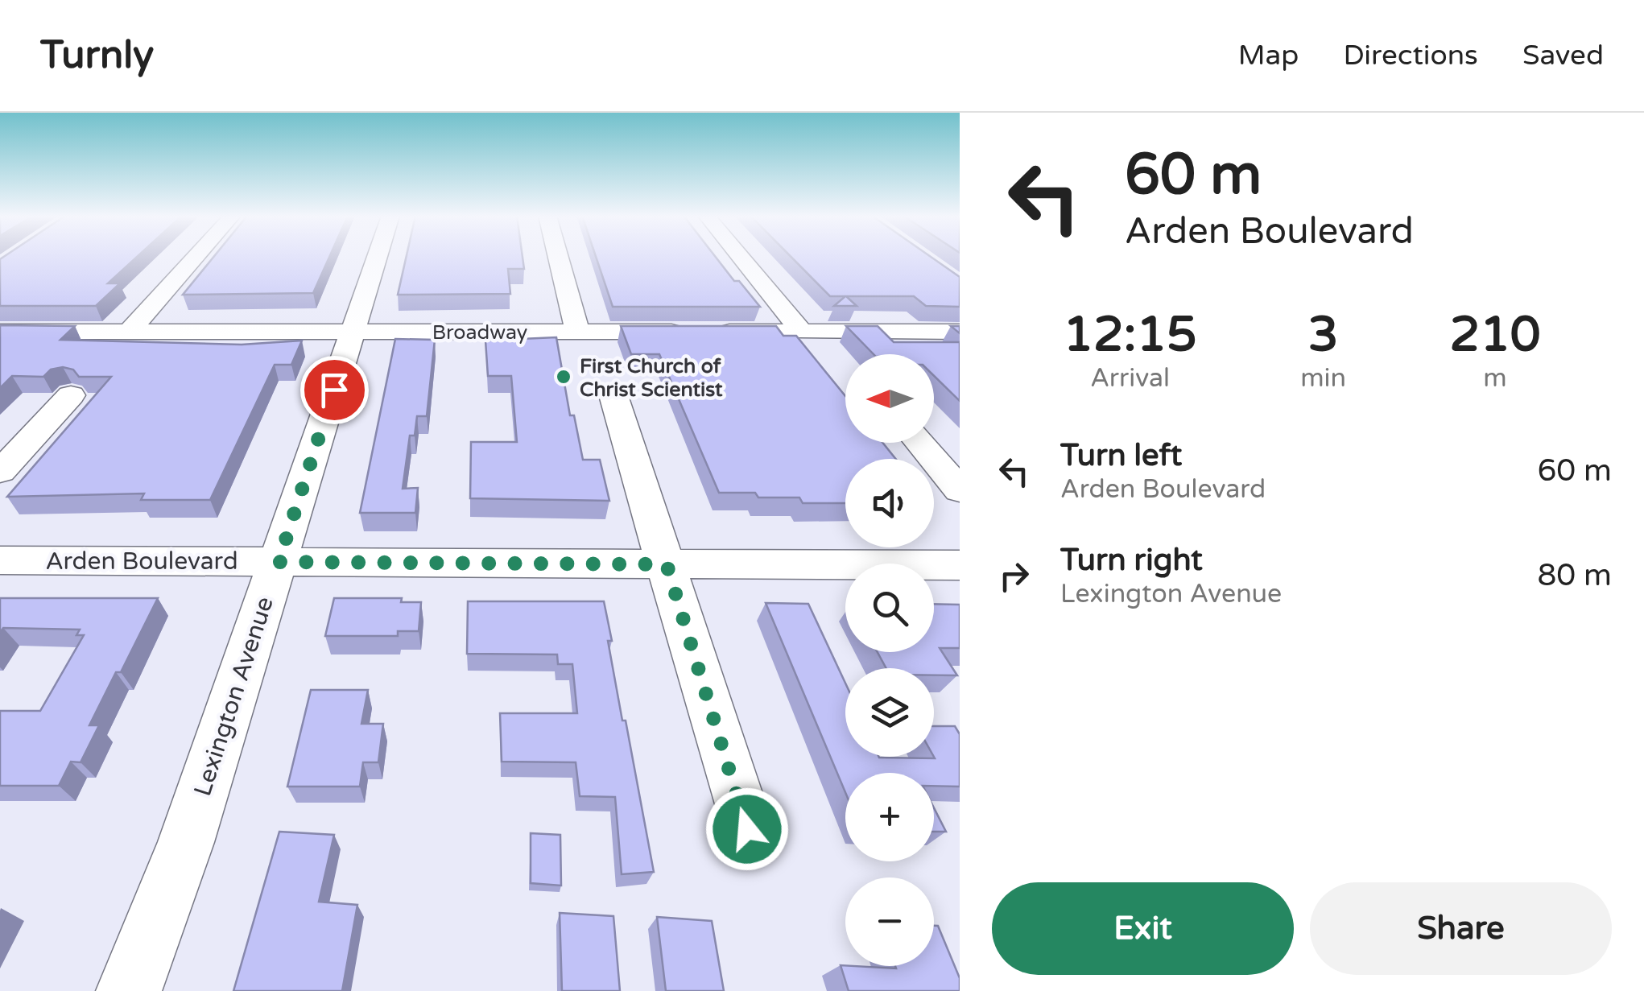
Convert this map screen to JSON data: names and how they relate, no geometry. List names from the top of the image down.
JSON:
{
  "streets": {
    "street": ["Broadway", "Arden Boulevard", "Lexington Avenue"]
  },
  "crossings": [
    ["Broadway", "Lexington Avenue"],
    ["Arden Boulevard", "Lexington Avenue"]
  ],
  "places": ["First Church of Christ Scientist"],
  "north": "left",
  "page": {
    "header": "Turnly",
    "nav": ["Map", "Directions", "Saved"],
    "turn": ["60 m", "Arden Boulevard"],
    "eta": [
      "12:15",
      "Arrival",
      "3",
      "min",
      "210",
      "m"
    ],
    "map_buttons": ["+", "−"],
    "list": [
      {
        "name": "Turn left",
        "note": "Arden Boulevard",
        "value": "60 m"
      },
      {
        "name": "Turn right",
        "note": "Lexington Avenue",
        "value": "80 m"
      }
    ],
    "buttons": ["Exit", "Share"]
  }
}
